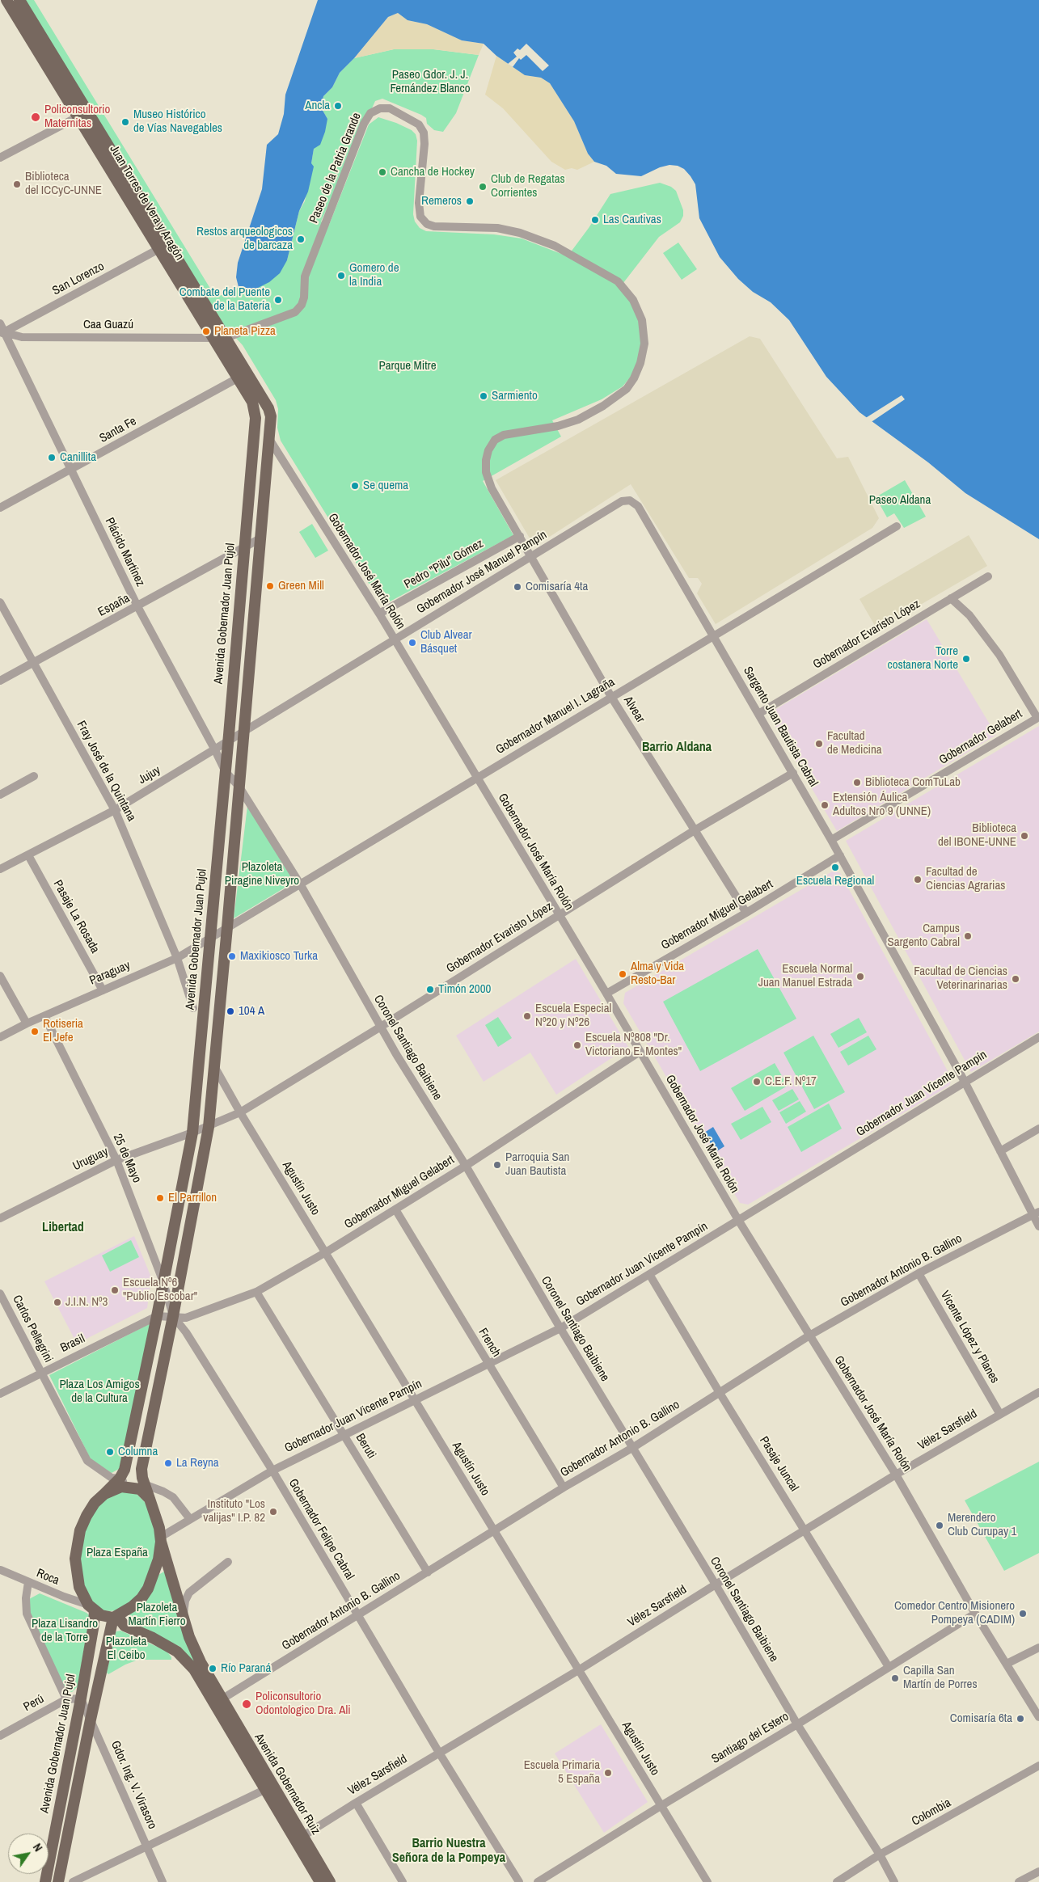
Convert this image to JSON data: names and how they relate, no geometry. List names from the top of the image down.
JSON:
{
  "streets": {
    "main road": ["Juan Torres de Vera y Aragón", "Avenida Gobernador Juan Pujol", "Avenida Gobernador Ruiz"],
    "street": [
      "Paseo de la Patria Grande",
      "San Lorenzo",
      "Caa Guazú",
      "Santa Fe",
      "Plácido Martínez",
      "Pedro \"Pilu\" Gómez",
      "Gobernador José María Rolón",
      "Gobernador José Manuel Pampín",
      "España",
      "Gobernador Evaristo López",
      "Alvear",
      "Gobernador Manuel I. Lagraña",
      "Sargento Juan Bautista Cabral",
      "Gobernador Gelabert",
      "Fray José de la Quintana",
      "Jujuy",
      "Gobernador Miguel Gelabert",
      "Pasaje La Rosada",
      "Paraguay",
      "Coronel Santiago Baibiene",
      "Gobernador Juan Vicente Pampín",
      "25 de Mayo",
      "Uruguay",
      "Agustín Justo",
      "Gobernador Antonio B. Gallino",
      "Carlos Pellegrini",
      "Vicente López y Planes",
      "French",
      "Brasil",
      "Vélez Sarsfield",
      "Beruti",
      "Pasaje Juncal",
      "Gobernador Felipe Cabral",
      "Roca",
      "Perú",
      "Santiago del Estero",
      "Gdor. Ing. V. Virasoro",
      "Colombia"
    ]
  },
  "crossings": [
    ["Paseo de la Patria Grande", "Juan Torres de Vera y Aragón"],
    ["Paseo de la Patria Grande", "Caa Guazú"],
    ["Paseo de la Patria Grande", "Pedro \"Pilu\" Gómez"],
    ["Paseo de la Patria Grande", "Alvear"],
    ["Juan Torres de Vera y Aragón", "San Lorenzo"],
    ["Juan Torres de Vera y Aragón", "Caa Guazú"],
    ["Juan Torres de Vera y Aragón", "Santa Fe"],
    ["Juan Torres de Vera y Aragón", "Avenida Gobernador Juan Pujol"],
    ["San Lorenzo", "Caa Guazú"],
    ["San Lorenzo", "Plácido Martínez"],
    ["Caa Guazú", "Plácido Martínez"],
    ["Santa Fe", "Plácido Martínez"],
    ["Santa Fe", "Avenida Gobernador Juan Pujol"],
    ["Plácido Martínez", "España"],
    ["Plácido Martínez", "Avenida Gobernador Juan Pujol"],
    ["Plácido Martínez", "Jujuy"],
    ["Plácido Martínez", "Coronel Santiago Baibiene"],
    ["Pedro \"Pilu\" Gómez", "Gobernador José María Rolón"],
    ["Pedro \"Pilu\" Gómez", "Alvear"],
    ["Gobernador José María Rolón", "Gobernador José Manuel Pampín"],
    ["Gobernador José María Rolón", "Gobernador Evaristo López"],
    ["Gobernador José María Rolón", "Gobernador Manuel I. Lagraña"],
    ["Gobernador José María Rolón", "Gobernador Miguel Gelabert"],
    ["Gobernador José María Rolón", "Gobernador Juan Vicente Pampín"],
    ["Gobernador José María Rolón", "Gobernador Antonio B. Gallino"],
    ["Gobernador José María Rolón", "Vélez Sarsfield"],
    ["Gobernador José María Rolón", "Santiago del Estero"],
    ["Gobernador José Manuel Pampín", "Alvear"],
    ["Gobernador José Manuel Pampín", "Sargento Juan Bautista Cabral"],
    ["Gobernador José Manuel Pampín", "Jujuy"],
    ["España", "Avenida Gobernador Juan Pujol"],
    ["España", "Fray José de la Quintana"],
    ["Avenida Gobernador Juan Pujol", "Jujuy"],
    ["Avenida Gobernador Juan Pujol", "Gobernador Miguel Gelabert"],
    ["Avenida Gobernador Juan Pujol", "Paraguay"],
    ["Avenida Gobernador Juan Pujol", "Gobernador Juan Vicente Pampín"],
    ["Avenida Gobernador Juan Pujol", "25 de Mayo"],
    ["Avenida Gobernador Juan Pujol", "Uruguay"],
    ["Avenida Gobernador Juan Pujol", "Carlos Pellegrini"],
    ["Avenida Gobernador Juan Pujol", "Brasil"],
    ["Avenida Gobernador Juan Pujol", "Roca"],
    ["Avenida Gobernador Juan Pujol", "Perú"],
    ["Avenida Gobernador Juan Pujol", "Avenida Gobernador Ruiz"],
    ["Avenida Gobernador Juan Pujol", "Gdor. Ing. V. Virasoro"],
    ["Gobernador Evaristo López", "Alvear"],
    ["Gobernador Evaristo López", "Sargento Juan Bautista Cabral"],
    ["Gobernador Evaristo López", "Coronel Santiago Baibiene"],
    ["Gobernador Evaristo López", "Uruguay"],
    ["Gobernador Evaristo López", "Agustín Justo"],
    ["Alvear", "Gobernador Manuel I. Lagraña"],
    ["Alvear", "Gobernador Miguel Gelabert"],
    ["Gobernador Manuel I. Lagraña", "Sargento Juan Bautista Cabral"],
    ["Gobernador Manuel I. Lagraña", "Paraguay"],
    ["Gobernador Manuel I. Lagraña", "Coronel Santiago Baibiene"],
    ["Sargento Juan Bautista Cabral", "Gobernador Gelabert"],
    ["Sargento Juan Bautista Cabral", "Gobernador Miguel Gelabert"],
    ["Sargento Juan Bautista Cabral", "Gobernador Juan Vicente Pampín"],
    ["Sargento Juan Bautista Cabral", "Gobernador Antonio B. Gallino"],
    ["Fray José de la Quintana", "Jujuy"],
    ["Fray José de la Quintana", "Paraguay"],
    ["Jujuy", "Pasaje La Rosada"],
    ["Gobernador Miguel Gelabert", "Coronel Santiago Baibiene"],
    ["Gobernador Miguel Gelabert", "25 de Mayo"],
    ["Gobernador Miguel Gelabert", "Agustín Justo"],
    ["Gobernador Miguel Gelabert", "French"],
    ["Gobernador Miguel Gelabert", "Brasil"],
    ["Gobernador Miguel Gelabert", "Beruti"],
    ["Gobernador Miguel Gelabert", "Gobernador Felipe Cabral"],
    ["Pasaje La Rosada", "Paraguay"],
    ["Paraguay", "25 de Mayo"],
    ["Coronel Santiago Baibiene", "Gobernador Juan Vicente Pampín"],
    ["Coronel Santiago Baibiene", "Gobernador Antonio B. Gallino"],
    ["Coronel Santiago Baibiene", "Vélez Sarsfield"],
    ["Coronel Santiago Baibiene", "Santiago del Estero"],
    ["Coronel Santiago Baibiene", "Colombia"],
    ["Gobernador Juan Vicente Pampín", "Agustín Justo"],
    ["Gobernador Juan Vicente Pampín", "Carlos Pellegrini"],
    ["Gobernador Juan Vicente Pampín", "French"],
    ["Gobernador Juan Vicente Pampín", "Beruti"],
    ["Gobernador Juan Vicente Pampín", "Pasaje Juncal"],
    ["Gobernador Juan Vicente Pampín", "Gobernador Felipe Cabral"],
    ["Gobernador Juan Vicente Pampín", "Roca"],
    ["Gobernador Juan Vicente Pampín", "Avenida Gobernador Ruiz"],
    ["25 de Mayo", "Uruguay"],
    ["25 de Mayo", "Gobernador Felipe Cabral"],
    ["Uruguay", "Agustín Justo"],
    ["Agustín Justo", "Gobernador Antonio B. Gallino"],
    ["Agustín Justo", "Vélez Sarsfield"],
    ["Agustín Justo", "Santiago del Estero"],
    ["Gobernador Antonio B. Gallino", "Vicente López y Planes"],
    ["Gobernador Antonio B. Gallino", "French"],
    ["Gobernador Antonio B. Gallino", "Beruti"],
    ["Gobernador Antonio B. Gallino", "Pasaje Juncal"],
    ["Gobernador Antonio B. Gallino", "Gobernador Felipe Cabral"],
    ["Gobernador Antonio B. Gallino", "Avenida Gobernador Ruiz"],
    ["Carlos Pellegrini", "Brasil"],
    ["Carlos Pellegrini", "Roca"],
    ["Carlos Pellegrini", "Avenida Gobernador Ruiz"],
    ["Vicente López y Planes", "Vélez Sarsfield"],
    ["Vélez Sarsfield", "Pasaje Juncal"],
    ["Vélez Sarsfield", "Gobernador Felipe Cabral"],
    ["Vélez Sarsfield", "Avenida Gobernador Ruiz"],
    ["Pasaje Juncal", "Santiago del Estero"],
    ["Roca", "Avenida Gobernador Ruiz"],
    ["Perú", "Gdor. Ing. V. Virasoro"]
  ],
  "districts": ["Barrio Aldana", "Libertad", "Barrio Nuestra Señora de la Pompeya"],
  "parks": [
    "Paseo Gdor. J. J. Fernández Blanco",
    "Parque Mitre",
    "Paseo Aldana",
    "Plazoleta Piragine Niveyro",
    "Plaza Los Amigos de la Cultura",
    "Plaza España",
    "Plazoleta Martín Fierro",
    "Plaza Lisandro de la Torre",
    "Plazoleta El Ceibo"
  ],
  "places": [
    "Ancla",
    "Policonsultorio Maternitas",
    "Museo Histórico de Vías Navegables",
    "Cancha de Hockey",
    "Biblioteca del ICCyC-UNNE",
    "Club de Regatas Corrientes",
    "Remeros",
    "Las Cautivas",
    "Restos arqueologicos de barcaza",
    "Gomero de la India",
    "Combate del Puente de la Batería",
    "Planeta Pizza",
    "Sarmiento",
    "Canillita",
    "Se quema",
    "Green Mill",
    "Comisaría 4ta",
    "Club Alvear Básquet",
    "Torre costanera Norte",
    "Facultad de Medicina",
    "Biblioteca ComTuLab",
    "Extensión Áulica Adultos Nro 9 (UNNE)",
    "Biblioteca del IBONE-UNNE",
    "Escuela Regional",
    "Facultad de Ciencias Agrarias",
    "Campus Sargento Cabral",
    "Maxikiosco Turka",
    "Alma y Vida Resto-Bar",
    "Escuela Normal Juan Manuel Estrada",
    "Facultad de Ciencias Veterinarinarias",
    "Timón 2000",
    "104 A",
    "Escuela Especial Nº20 y Nº26",
    "Rotiseria El Jefe",
    "Escuela Nº808 \"Dr. Victoriano E. Montes\"",
    "C.E.F. Nº17",
    "Parroquia San Juan Bautista",
    "El Parrillon",
    "Escuela Nº6 \"Publio Escobar\"",
    "J.I.N. Nº3",
    "Columna",
    "La Reyna",
    "Instituto \"Los valijas\" I.P. 82",
    "Merendero Club Curupay 1",
    "Comedor Centro Misionero Pompeya (CADIM)",
    "Río Paraná",
    "Capilla San Martín de Porres",
    "Policonsultorio Odontologico Dra. Ali",
    "Comisaría 6ta",
    "Escuela Primaria 5 España"
  ],
  "north": "top right"
}
